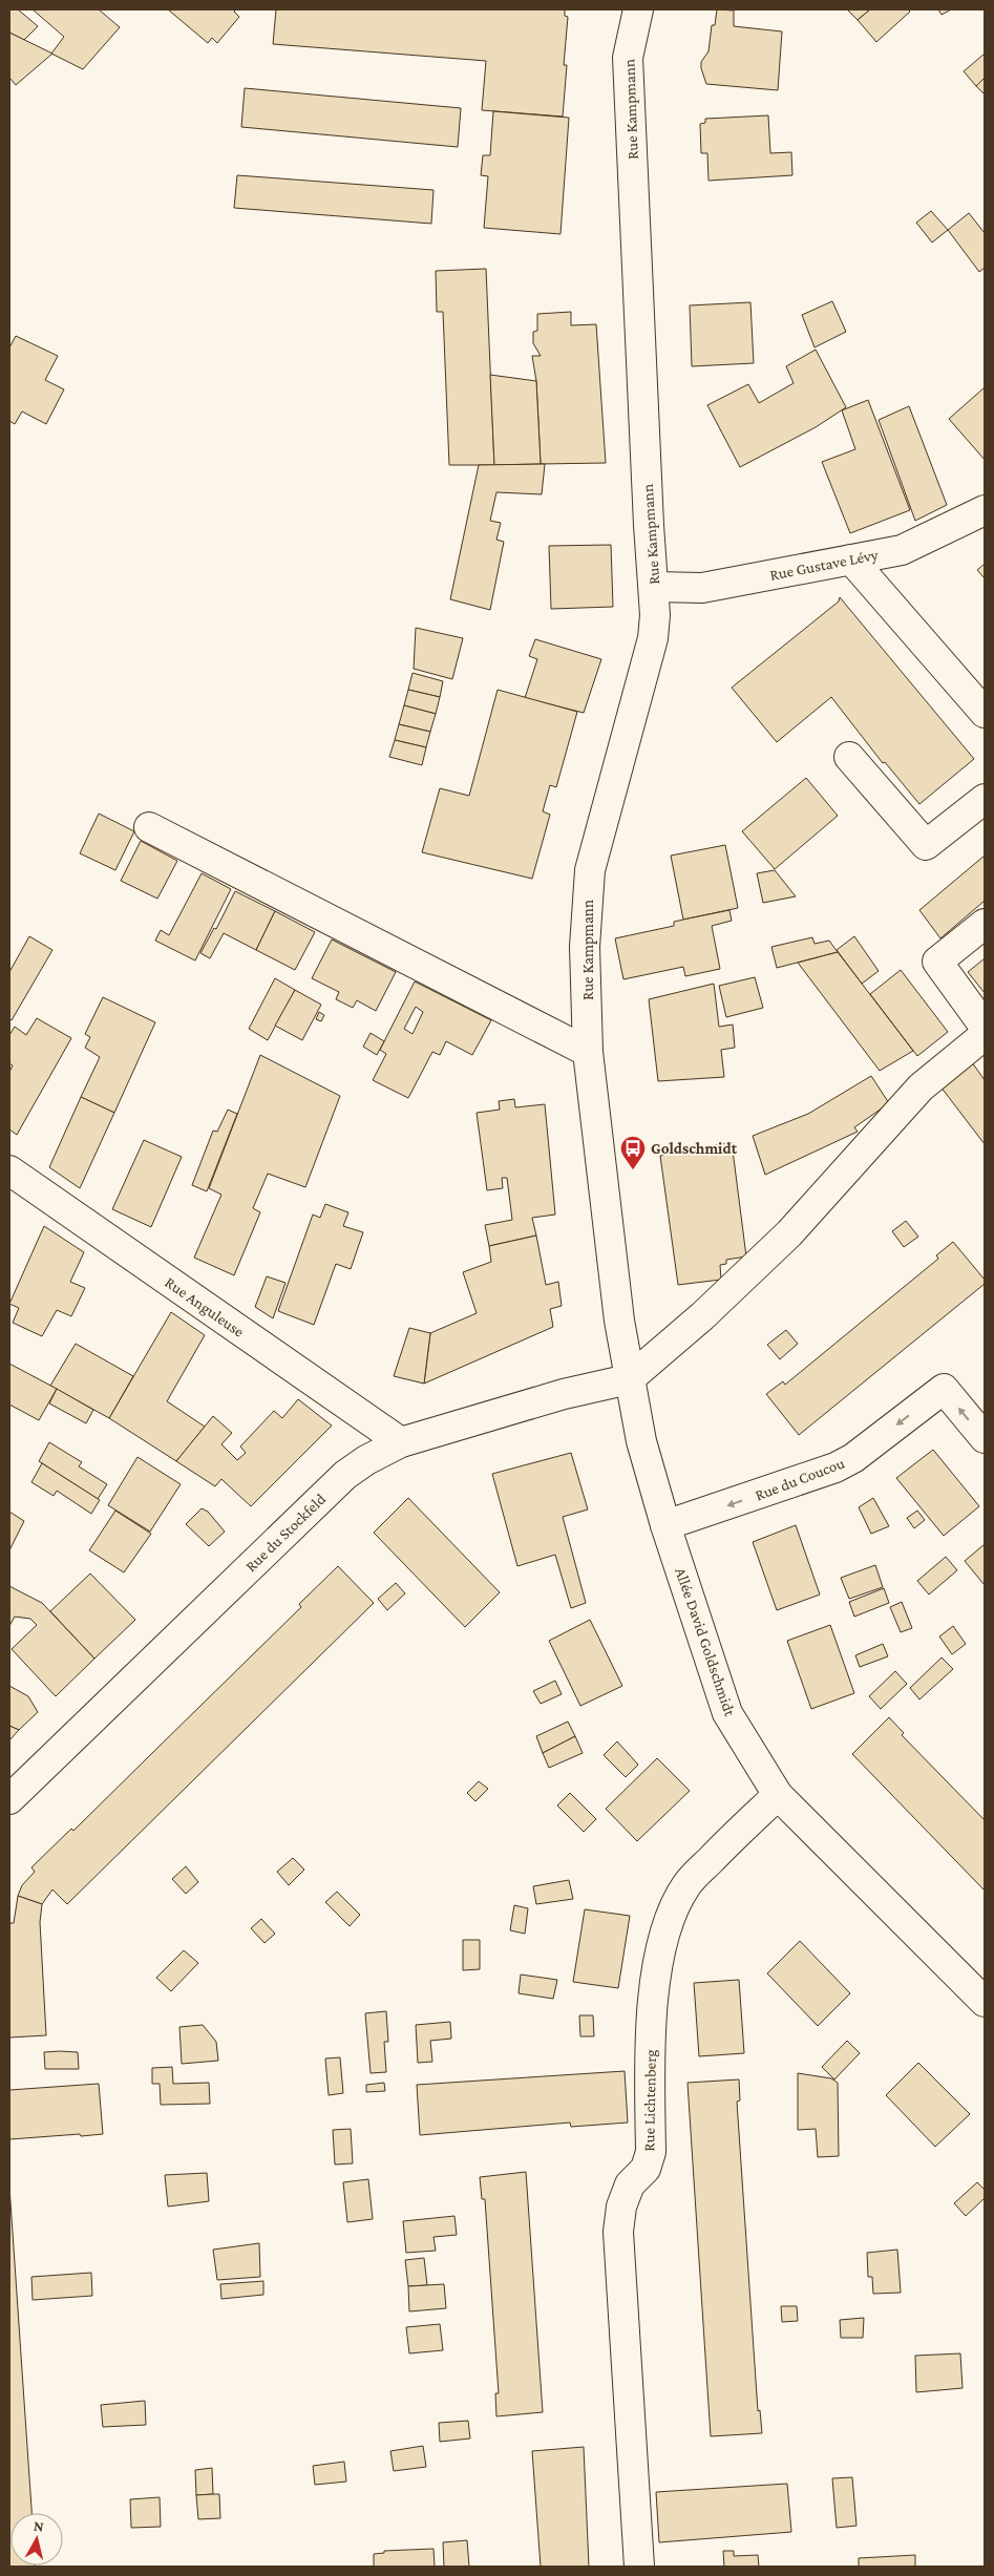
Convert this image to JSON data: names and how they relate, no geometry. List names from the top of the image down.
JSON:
{
  "streets": {
    "street": [
      "Rue Kampmann",
      "Rue Gustave Lévy",
      "Rue Anguleuse",
      "Rue du Coucou",
      "Rue du Stockfeld",
      "Allée David Goldschmidt",
      "Rue Lichtenberg"
    ]
  },
  "crossings": [
    ["Rue Kampmann", "Rue Gustave Lévy"],
    ["Rue Kampmann", "Rue du Stockfeld"],
    ["Rue Kampmann", "Allée David Goldschmidt"],
    ["Rue Anguleuse", "Rue du Stockfeld"],
    ["Rue du Coucou", "Allée David Goldschmidt"],
    ["Rue du Stockfeld", "Allée David Goldschmidt"],
    ["Allée David Goldschmidt", "Rue Lichtenberg"]
  ],
  "one_way": ["Rue du Coucou"],
  "places": {
    "bus stop": ["Goldschmidt"]
  },
  "north": "top"
}
